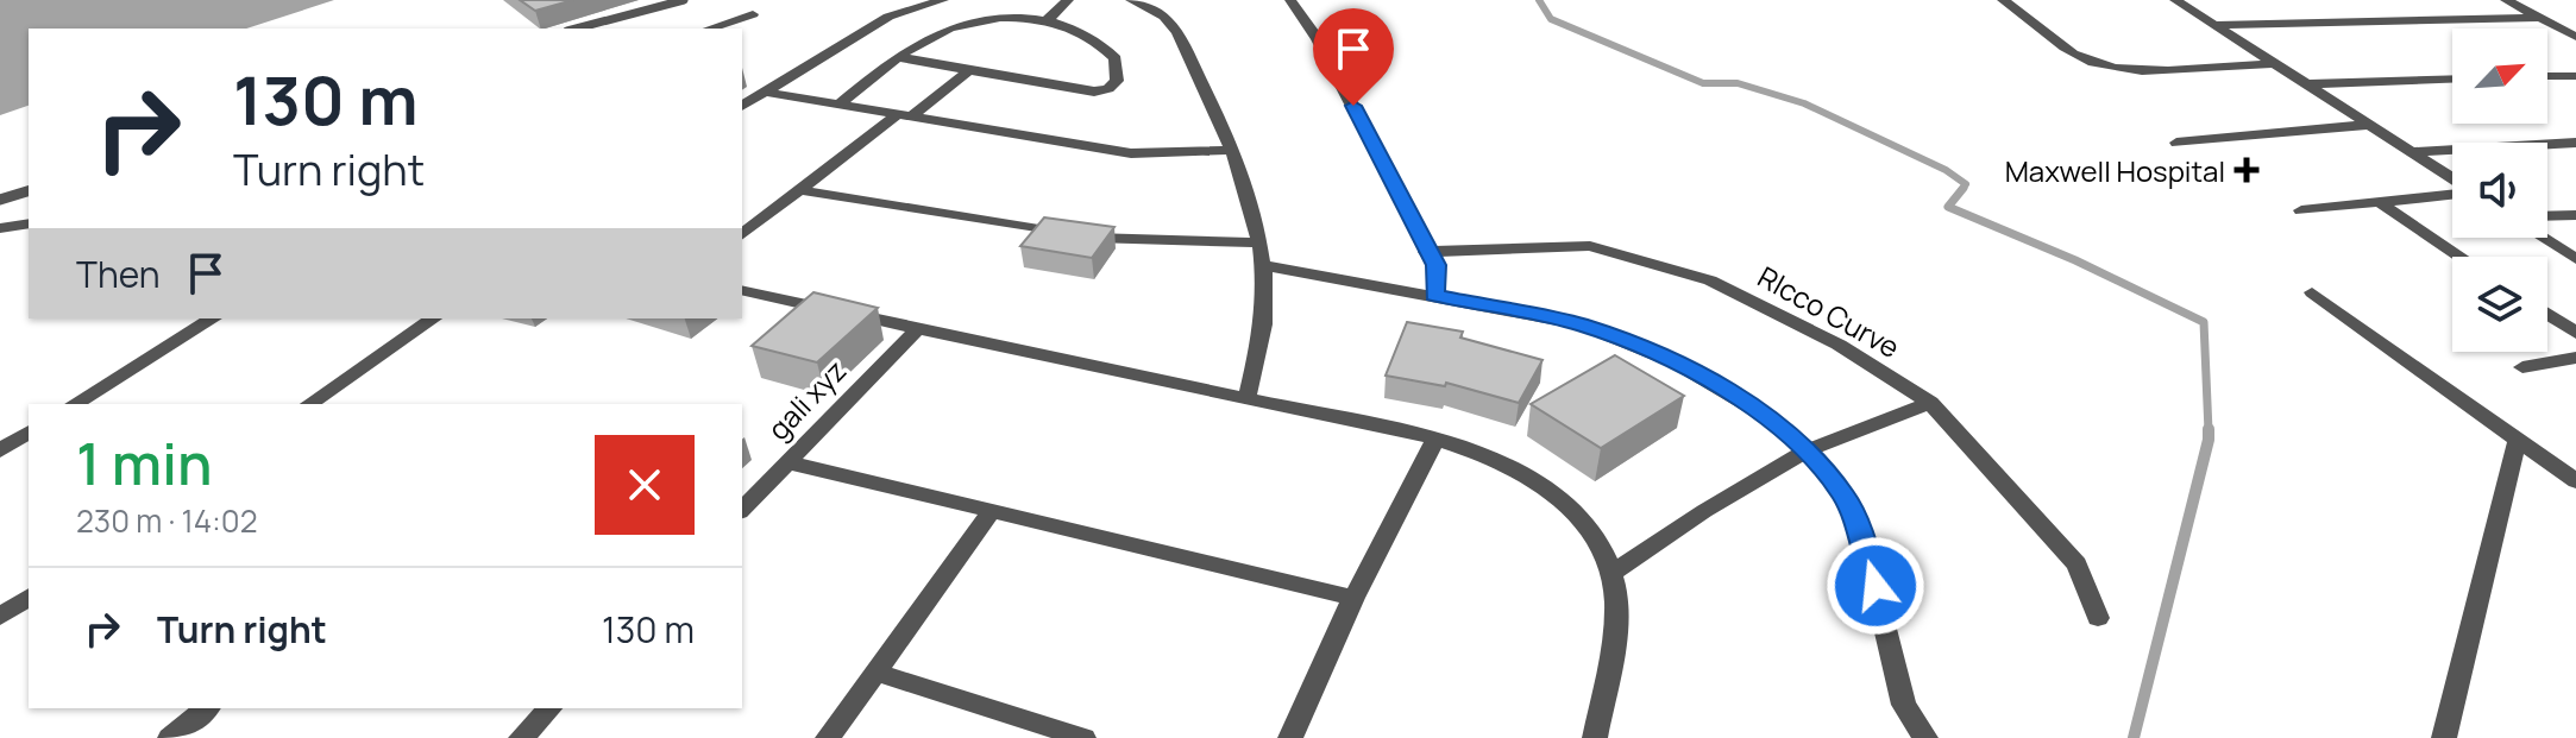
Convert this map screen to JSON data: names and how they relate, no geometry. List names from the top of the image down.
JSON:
{
  "streets": {
    "street": ["RIcco Curve", "gali xyz"]
  },
  "places": {
    "health": ["Maxwell Hospital"]
  },
  "north": "top right",
  "page": {
    "turn": ["130 m", "Turn right"],
    "then": "Then",
    "heading": ["1 min", "230 m · 14:02"],
    "list": [
      {
        "name": "Turn right",
        "value": "130 m"
      }
    ]
  }
}
